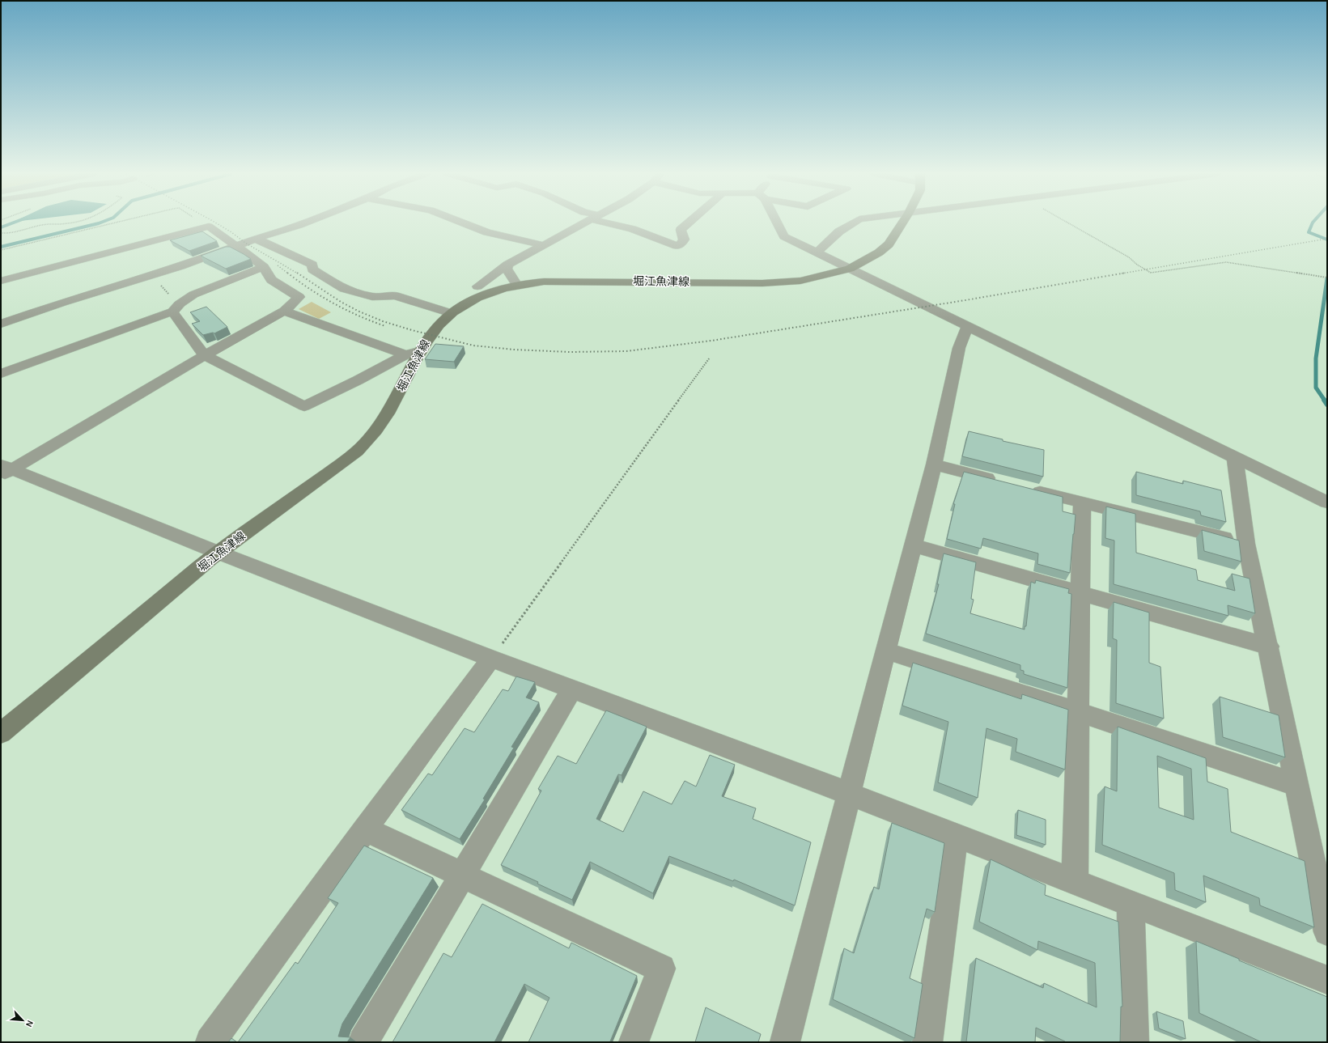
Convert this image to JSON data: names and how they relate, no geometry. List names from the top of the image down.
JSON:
{
  "streets": {
    "main road": ["堀江魚津線"]
  },
  "north": "bottom right"
}
